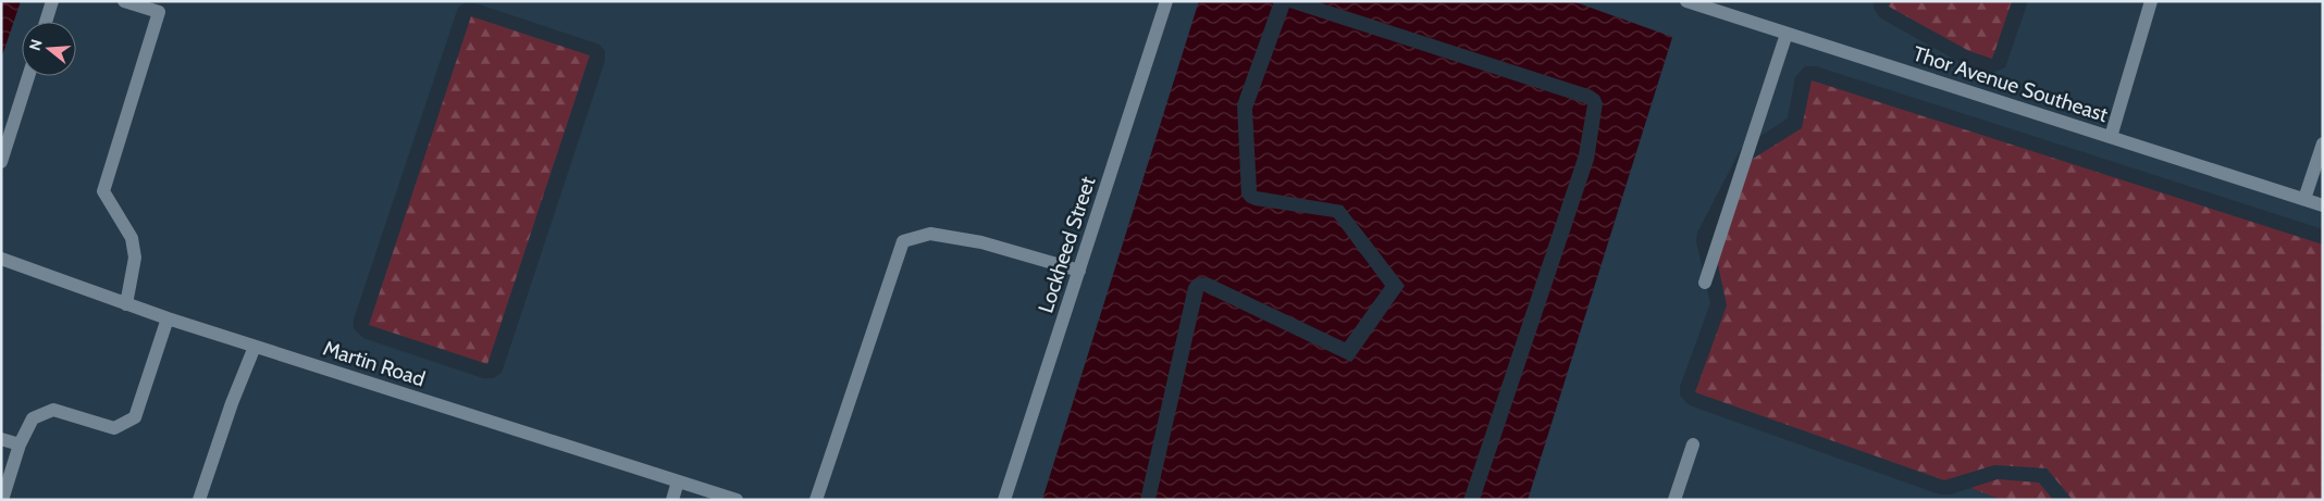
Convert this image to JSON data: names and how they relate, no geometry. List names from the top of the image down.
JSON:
{
  "streets": {
    "street": ["Thor Avenue Southeast", "Lockheed Street", "Martin Road"]
  },
  "north": "left"
}
